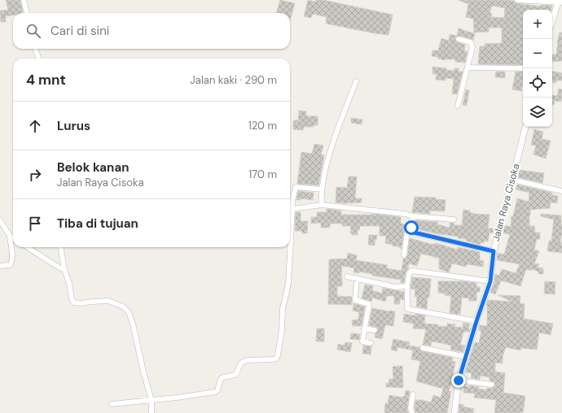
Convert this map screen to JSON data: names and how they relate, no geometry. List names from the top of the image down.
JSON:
{
  "streets": {
    "street": ["Jalan Raya Cisoka"]
  },
  "page": {
    "map_buttons": ["+", "−"],
    "search": "Cari di sini",
    "heading": ["4 mnt", "Jalan kaki · 290 m"],
    "list": [
      ["Lurus", "120 m"],
      ["Belok kanan", "Jalan Raya Cisoka", "170 m"],
      "Tiba di tujuan"
    ]
  }
}
